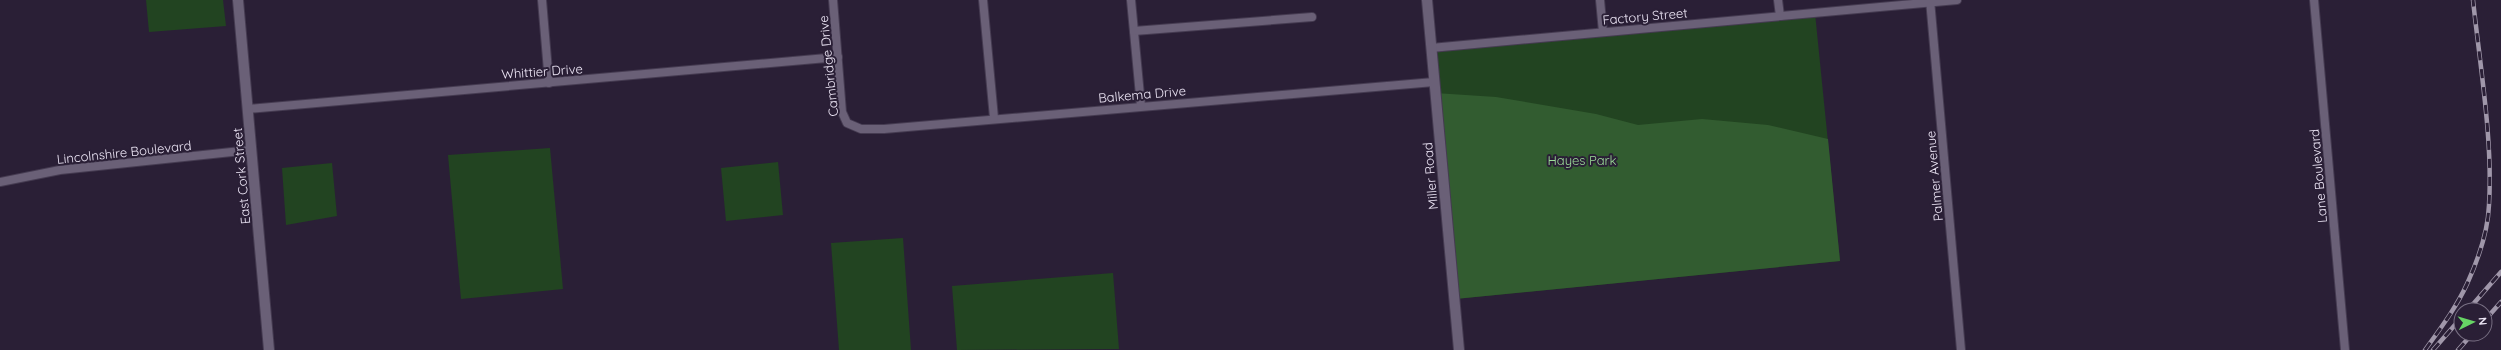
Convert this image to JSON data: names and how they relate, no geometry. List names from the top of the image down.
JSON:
{
  "streets": {
    "street": [
      "Factory Street",
      "Cambridge Drive",
      "Whittier Drive",
      "Balkema Drive",
      "Lincolnshire Boulevard",
      "East Cork Street",
      "Miller Road",
      "Palmer Avenue",
      "Lane Boulevard"
    ]
  },
  "crossings": [
    ["Factory Street", "Miller Road"],
    ["Factory Street", "Palmer Avenue"],
    ["Cambridge Drive", "Whittier Drive"],
    ["Cambridge Drive", "Balkema Drive"],
    ["Whittier Drive", "East Cork Street"],
    ["Balkema Drive", "Miller Road"],
    ["Lincolnshire Boulevard", "East Cork Street"]
  ],
  "parks": ["Hayes Park"],
  "north": "right"
}
